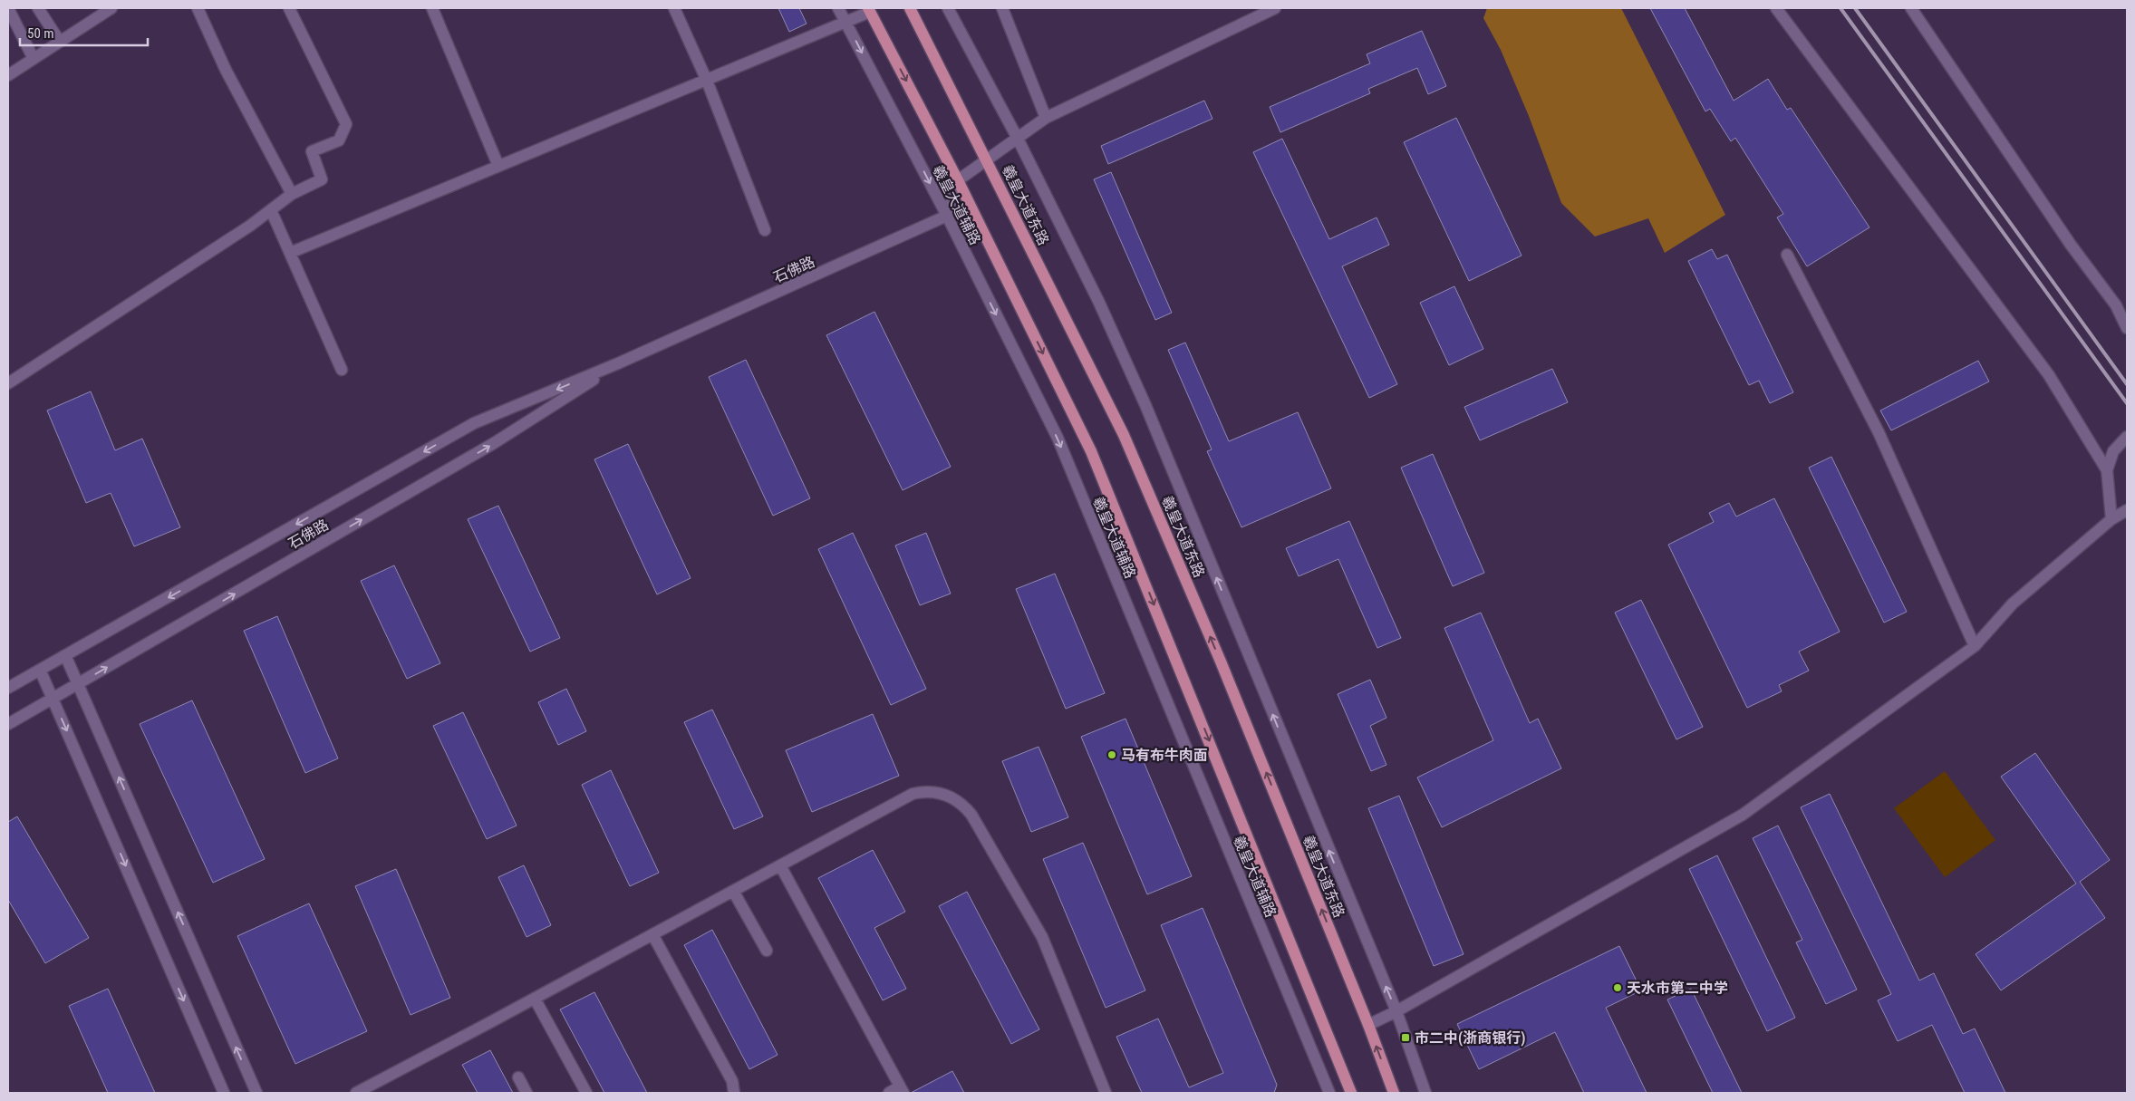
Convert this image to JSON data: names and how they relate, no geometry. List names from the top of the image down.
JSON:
{
  "streets": {
    "main road": ["羲皇大道东路"],
    "street": ["羲皇大道辅路", "石佛路"]
  },
  "crossings": [
    ["羲皇大道辅路", "石佛路"]
  ],
  "places": {
    "other": ["马有布牛肉面", "天水市第二中学"],
    "transit": ["市二中(浙商银行)"]
  },
  "scale_bar": "50 m"
}
